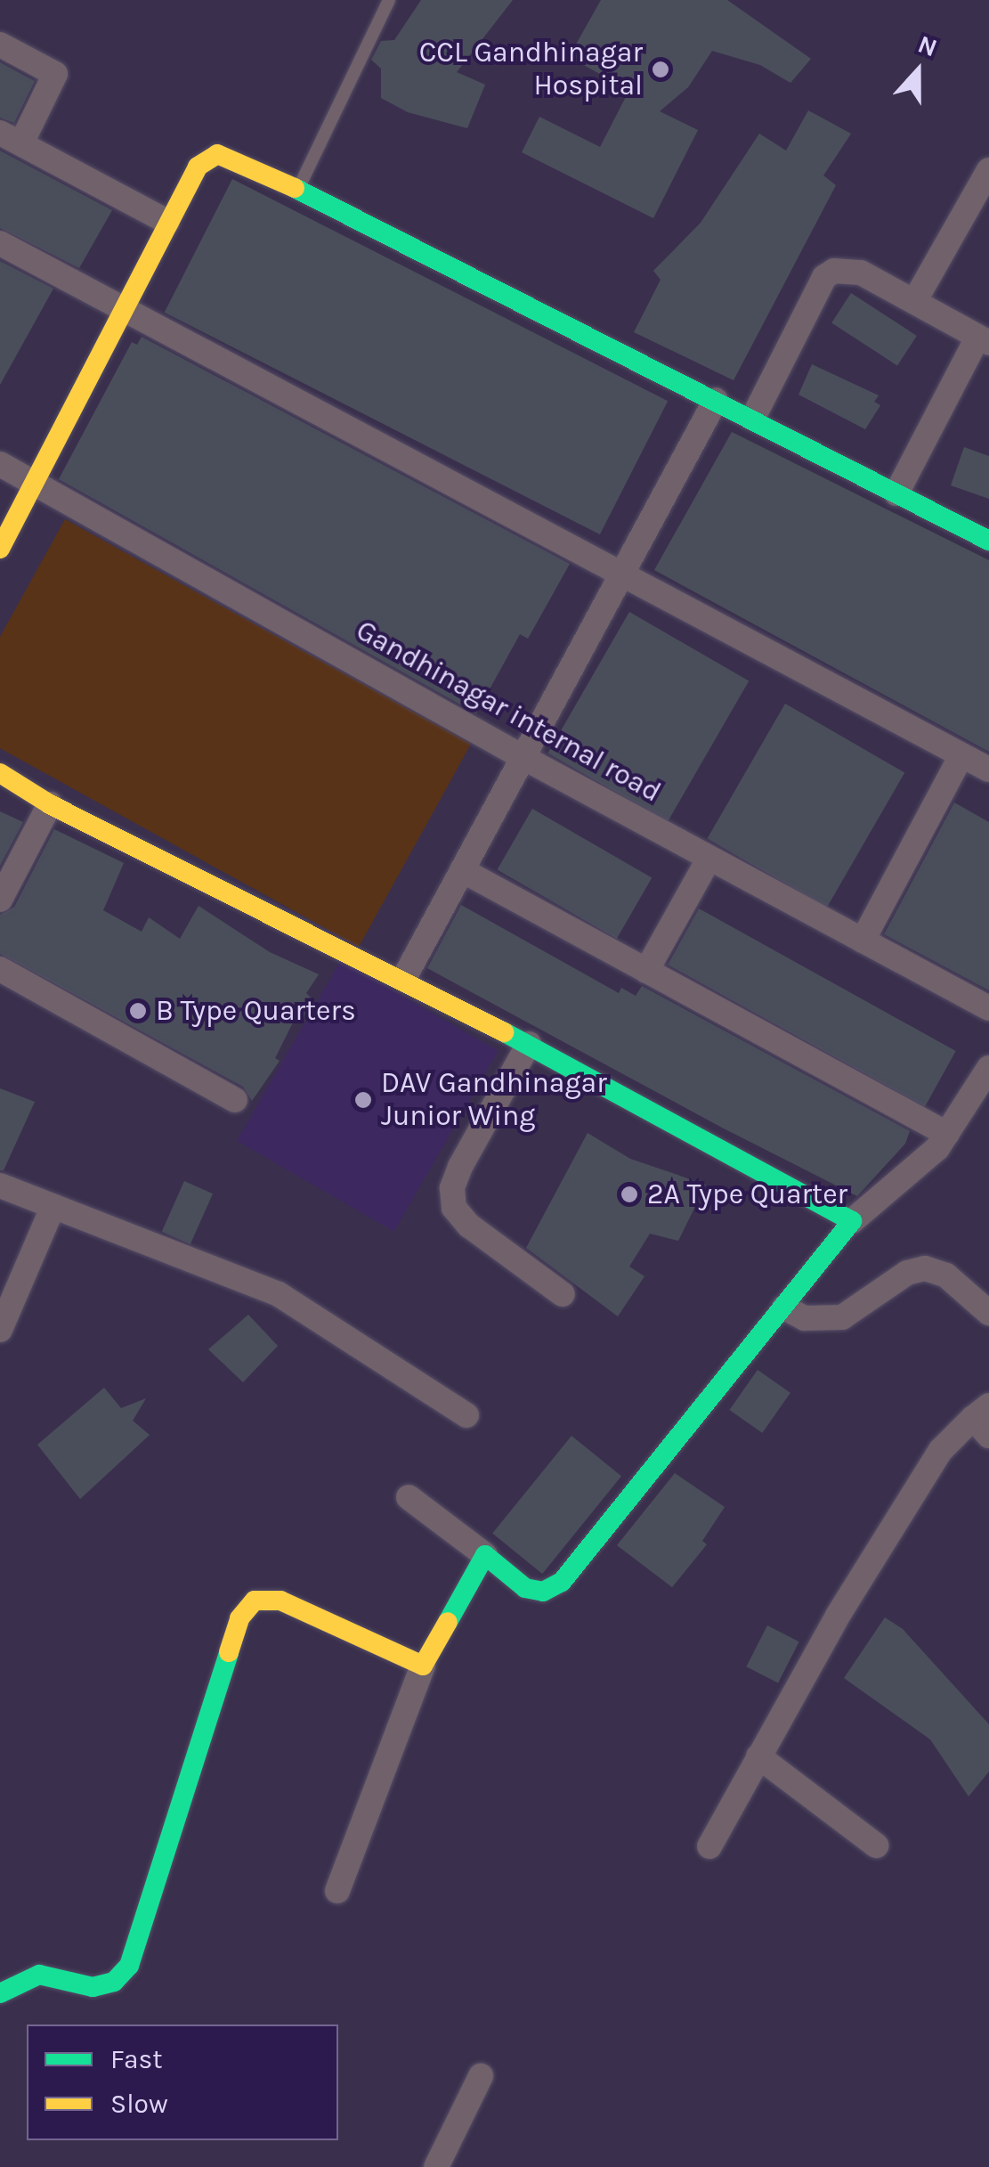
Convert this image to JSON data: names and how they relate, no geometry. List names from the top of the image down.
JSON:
{
  "streets": {
    "street": ["Gandhinagar internal road"]
  },
  "places": [
    "CCL Gandhinagar Hospital",
    "B Type Quarters",
    "DAV Gandhinagar Junior Wing",
    "2A Type Quarter"
  ],
  "legend": ["Fast", "Slow"],
  "north": "top"
}
